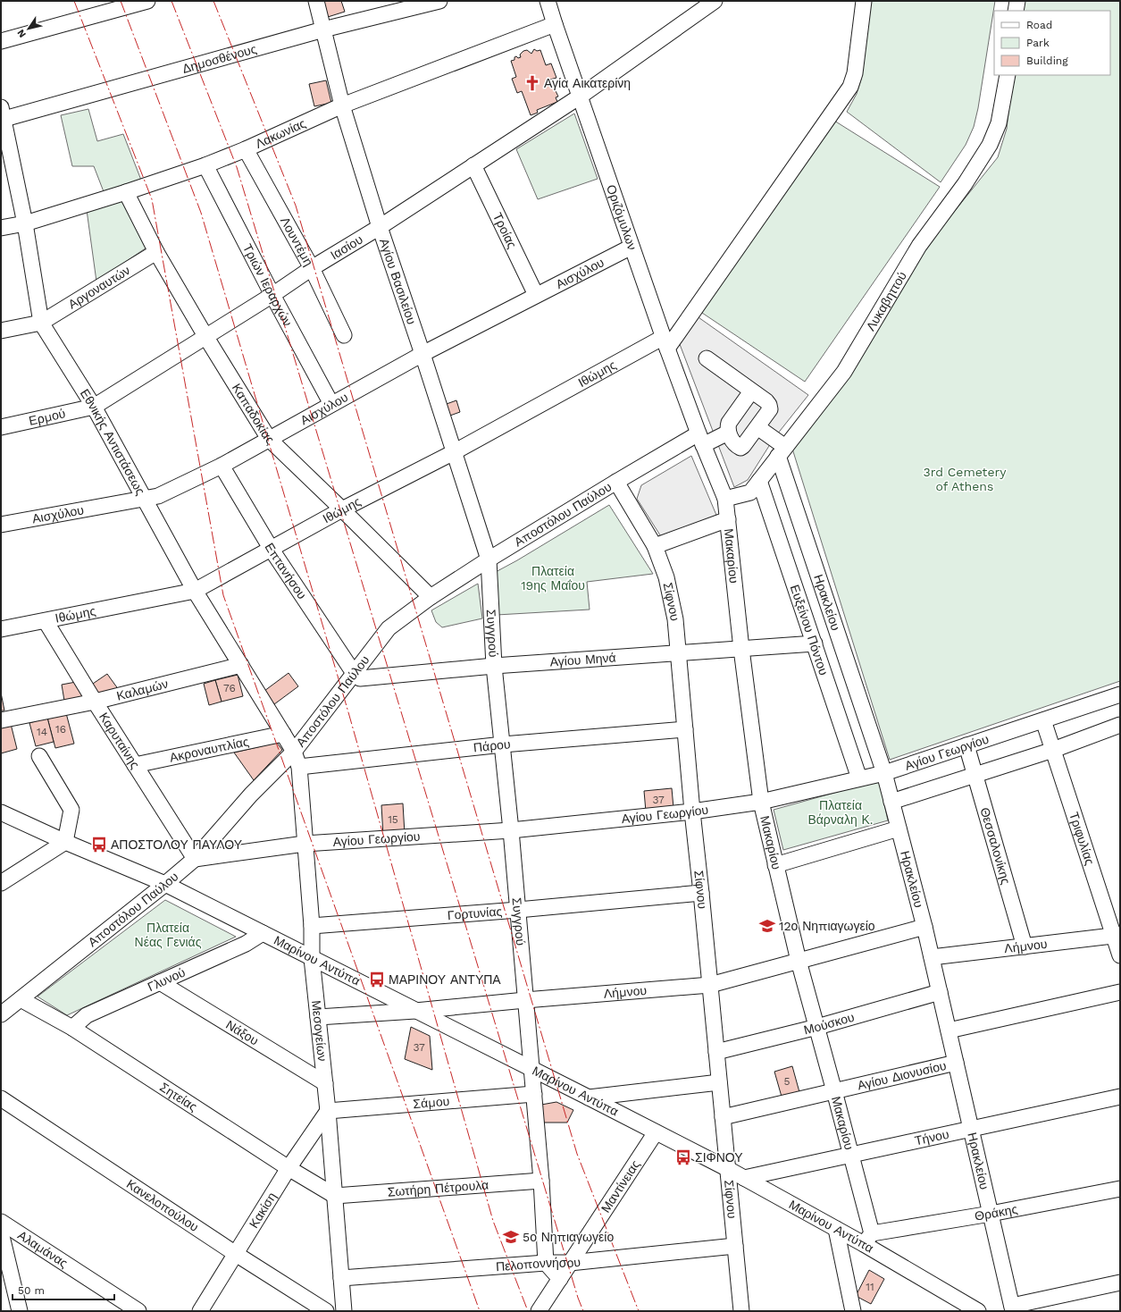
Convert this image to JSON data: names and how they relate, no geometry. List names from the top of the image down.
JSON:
{
  "streets": {
    "street": [
      "Δημοσθένους",
      "Λακωνίας",
      "Οριζόμυλων",
      "Τροίας",
      "Λουντέμη",
      "Ιασίου",
      "Αισχύλου",
      "Αγίου Βασιλείου",
      "Τριών Ιεραρχών",
      "Αργοναυτών",
      "Λυκαβηττού",
      "Ιθώμης",
      "Καπαδοκίας",
      "Ερμού",
      "Εθνικής Αντιστάσεως",
      "Αποστόλου Παύλου",
      "Μακαρίου",
      "Επτανήσου",
      "Σίφνου",
      "Ηρακλείου",
      "Ευξείνου Πόντου",
      "Συγγρού",
      "Αγίου Μηνά",
      "Καλαμών",
      "Καρυταίνης",
      "Πάρου",
      "Ακροναυπλίας",
      "Αγίου Γεωργίου",
      "Τριφυλίας",
      "Θεσσαλονίκης",
      "Γορτυνίας",
      "Λήμνου",
      "Μαρίνου Αντύπα",
      "Γλυνού",
      "Μούσκου",
      "Μεσογείων",
      "Νάξου",
      "Αγίου Διονυσίου",
      "Σητείας",
      "Σάμου",
      "Τήνου",
      "Μαντίνειας",
      "Σωτήρη Πέτρουλα",
      "Κανελοπούλου",
      "Κακίση",
      "Θράκης",
      "Αλαμάνας",
      "Πελοποννήσου"
    ]
  },
  "crossings": [
    ["Δημοσθένους", "Αγίου Βασιλείου"],
    ["Δημοσθένους", "Εθνικής Αντιστάσεως"],
    ["Λακωνίας", "Οριζόμυλων"],
    ["Λακωνίας", "Λουντέμη"],
    ["Λακωνίας", "Αγίου Βασιλείου"],
    ["Λακωνίας", "Τριών Ιεραρχών"],
    ["Λακωνίας", "Καπαδοκίας"],
    ["Λακωνίας", "Εθνικής Αντιστάσεως"],
    ["Οριζόμυλων", "Ιασίου"],
    ["Οριζόμυλων", "Αισχύλου"],
    ["Οριζόμυλων", "Ιθώμης"],
    ["Οριζόμυλων", "Αποστόλου Παύλου"],
    ["Οριζόμυλων", "Μακαρίου"],
    ["Τροίας", "Ιασίου"],
    ["Τροίας", "Αισχύλου"],
    ["Λουντέμη", "Ιασίου"],
    ["Ιασίου", "Αγίου Βασιλείου"],
    ["Ιασίου", "Τριών Ιεραρχών"],
    ["Ιασίου", "Καπαδοκίας"],
    ["Ιασίου", "Ερμού"],
    ["Ιασίου", "Εθνικής Αντιστάσεως"],
    ["Αισχύλου", "Αγίου Βασιλείου"],
    ["Αισχύλου", "Τριών Ιεραρχών"],
    ["Αισχύλου", "Καπαδοκίας"],
    ["Αισχύλου", "Εθνικής Αντιστάσεως"],
    ["Αισχύλου", "Επτανήσου"],
    ["Αγίου Βασιλείου", "Ιθώμης"],
    ["Αγίου Βασιλείου", "Αποστόλου Παύλου"],
    ["Αγίου Βασιλείου", "Συγγρού"],
    ["Αργοναυτών", "Καπαδοκίας"],
    ["Αργοναυτών", "Εθνικής Αντιστάσεως"],
    ["Λυκαβηττού", "Μακαρίου"],
    ["Λυκαβηττού", "Ηρακλείου"],
    ["Λυκαβηττού", "Ευξείνου Πόντου"],
    ["Ιθώμης", "Καπαδοκίας"],
    ["Ιθώμης", "Εθνικής Αντιστάσεως"],
    ["Ιθώμης", "Επτανήσου"],
    ["Ιθώμης", "Καρυταίνης"],
    ["Καπαδοκίας", "Αποστόλου Παύλου"],
    ["Ερμού", "Εθνικής Αντιστάσεως"],
    ["Εθνικής Αντιστάσεως", "Αποστόλου Παύλου"],
    ["Εθνικής Αντιστάσεως", "Καλαμών"],
    ["Εθνικής Αντιστάσεως", "Ακροναυπλίας"],
    ["Εθνικής Αντιστάσεως", "Μεσογείων"],
    ["Αποστόλου Παύλου", "Μακαρίου"],
    ["Αποστόλου Παύλου", "Επτανήσου"],
    ["Αποστόλου Παύλου", "Σίφνου"],
    ["Αποστόλου Παύλου", "Συγγρού"],
    ["Αποστόλου Παύλου", "Αγίου Μηνά"],
    ["Αποστόλου Παύλου", "Καρυταίνης"],
    ["Αποστόλου Παύλου", "Αγίου Γεωργίου"],
    ["Αποστόλου Παύλου", "Μαρίνου Αντύπα"],
    ["Αποστόλου Παύλου", "Μεσογείων"],
    ["Αποστόλου Παύλου", "Σητείας"],
    ["Μακαρίου", "Αγίου Μηνά"],
    ["Μακαρίου", "Αγίου Γεωργίου"],
    ["Μακαρίου", "Λήμνου"],
    ["Μακαρίου", "Μαρίνου Αντύπα"],
    ["Μακαρίου", "Μούσκου"],
    ["Μακαρίου", "Αγίου Διονυσίου"],
    ["Μακαρίου", "Τήνου"],
    ["Μακαρίου", "Θράκης"],
    ["Επτανήσου", "Αγίου Μηνά"],
    ["Σίφνου", "Αγίου Μηνά"],
    ["Σίφνου", "Πάρου"],
    ["Σίφνου", "Αγίου Γεωργίου"],
    ["Σίφνου", "Γορτυνίας"],
    ["Σίφνου", "Λήμνου"],
    ["Σίφνου", "Μαρίνου Αντύπα"],
    ["Σίφνου", "Μούσκου"],
    ["Σίφνου", "Αγίου Διονυσίου"],
    ["Σίφνου", "Πελοποννήσου"],
    ["Ηρακλείου", "Αγίου Γεωργίου"],
    ["Ηρακλείου", "Λήμνου"],
    ["Ηρακλείου", "Μούσκου"],
    ["Ηρακλείου", "Αγίου Διονυσίου"],
    ["Ηρακλείου", "Τήνου"],
    ["Ηρακλείου", "Θράκης"],
    ["Ευξείνου Πόντου", "Αγίου Μηνά"],
    ["Ευξείνου Πόντου", "Αγίου Γεωργίου"],
    ["Συγγρού", "Αγίου Μηνά"],
    ["Συγγρού", "Πάρου"],
    ["Συγγρού", "Αγίου Γεωργίου"],
    ["Συγγρού", "Γορτυνίας"],
    ["Συγγρού", "Λήμνου"],
    ["Συγγρού", "Μαρίνου Αντύπα"],
    ["Συγγρού", "Σάμου"],
    ["Συγγρού", "Σωτήρη Πέτρουλα"],
    ["Συγγρού", "Πελοποννήσου"],
    ["Καλαμών", "Καρυταίνης"],
    ["Καρυταίνης", "Ακροναυπλίας"],
    ["Καρυταίνης", "Αγίου Γεωργίου"],
    ["Πάρου", "Μεσογείων"],
    ["Αγίου Γεωργίου", "Τριφυλίας"],
    ["Αγίου Γεωργίου", "Θεσσαλονίκης"],
    ["Αγίου Γεωργίου", "Μεσογείων"],
    ["Τριφυλίας", "Λήμνου"],
    ["Θεσσαλονίκης", "Λήμνου"],
    ["Γορτυνίας", "Μεσογείων"],
    ["Λήμνου", "Μαρίνου Αντύπα"],
    ["Λήμνου", "Μεσογείων"],
    ["Μαρίνου Αντύπα", "Γλυνού"],
    ["Μαρίνου Αντύπα", "Μεσογείων"],
    ["Μαρίνου Αντύπα", "Τήνου"],
    ["Μαρίνου Αντύπα", "Μαντίνειας"],
    ["Μαρίνου Αντύπα", "Θράκης"],
    ["Γλυνού", "Νάξου"],
    ["Γλυνού", "Σητείας"],
    ["Μεσογείων", "Νάξου"],
    ["Μεσογείων", "Σητείας"],
    ["Μεσογείων", "Σάμου"],
    ["Μεσογείων", "Σωτήρη Πέτρουλα"],
    ["Μεσογείων", "Κακίση"],
    ["Μεσογείων", "Πελοποννήσου"],
    ["Σητείας", "Σωτήρη Πέτρουλα"],
    ["Σητείας", "Κακίση"],
    ["Σάμου", "Κακίση"],
    ["Μαντίνειας", "Πελοποννήσου"],
    ["Κανελοπούλου", "Κακίση"]
  ],
  "parks": [
    "3rd Cemetery of Athens",
    "Πλατεία 19ης Μαΐου",
    "Πλατεία Βάρναλη Κ.",
    "Πλατεία Νέας Γενιάς"
  ],
  "places": {
    "church": ["Αγία Αικατερίνη"],
    "bus stop": ["ΑΠΟΣΤΟΛΟΥ ΠΑΥΛΟΥ", "ΜΑΡΙΝΟΥ ΑΝΤΥΠΑ", "ΣΙΦΝΟΥ"],
    "school or university": ["12ο Νηπιαγωγείο", "5ο Νηπιαγωγείο"]
  },
  "house_numbers": [
    "76",
    "16",
    "14",
    "37",
    "15",
    "37",
    "5",
    "11"
  ],
  "legend": ["Road", "Park", "Building"],
  "scale_bar": "50 m",
  "north": "bottom left"
}
